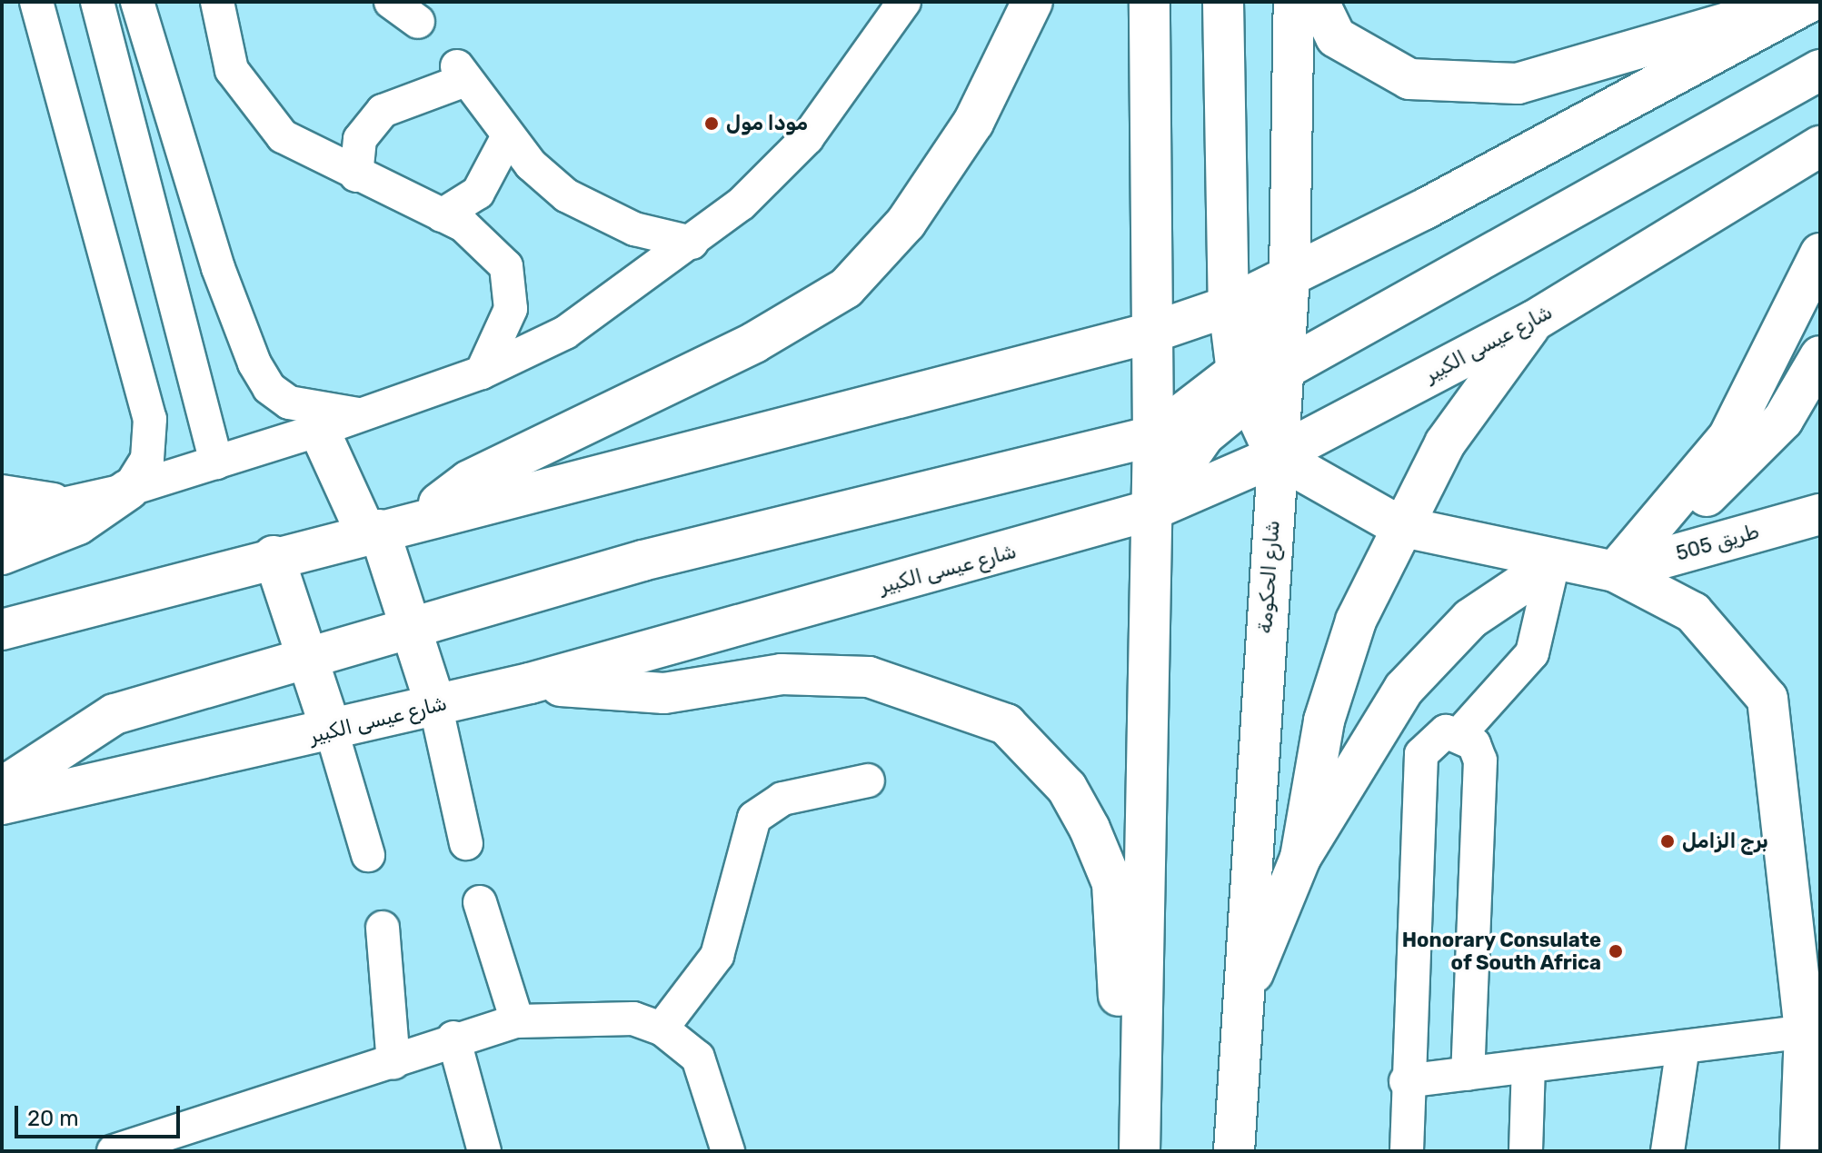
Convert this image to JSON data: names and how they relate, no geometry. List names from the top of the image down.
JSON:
{
  "streets": {
    "main road": ["شارع عيسى الكبير", "طريق 505", "شارع الحكومة"]
  },
  "crossings": [
    ["شارع عيسى الكبير", "شارع الحكومة"]
  ],
  "places": ["مودا مول", "برج الزامل", "Honorary Consulate of South Africa"],
  "scale_bar": "20 m"
}
